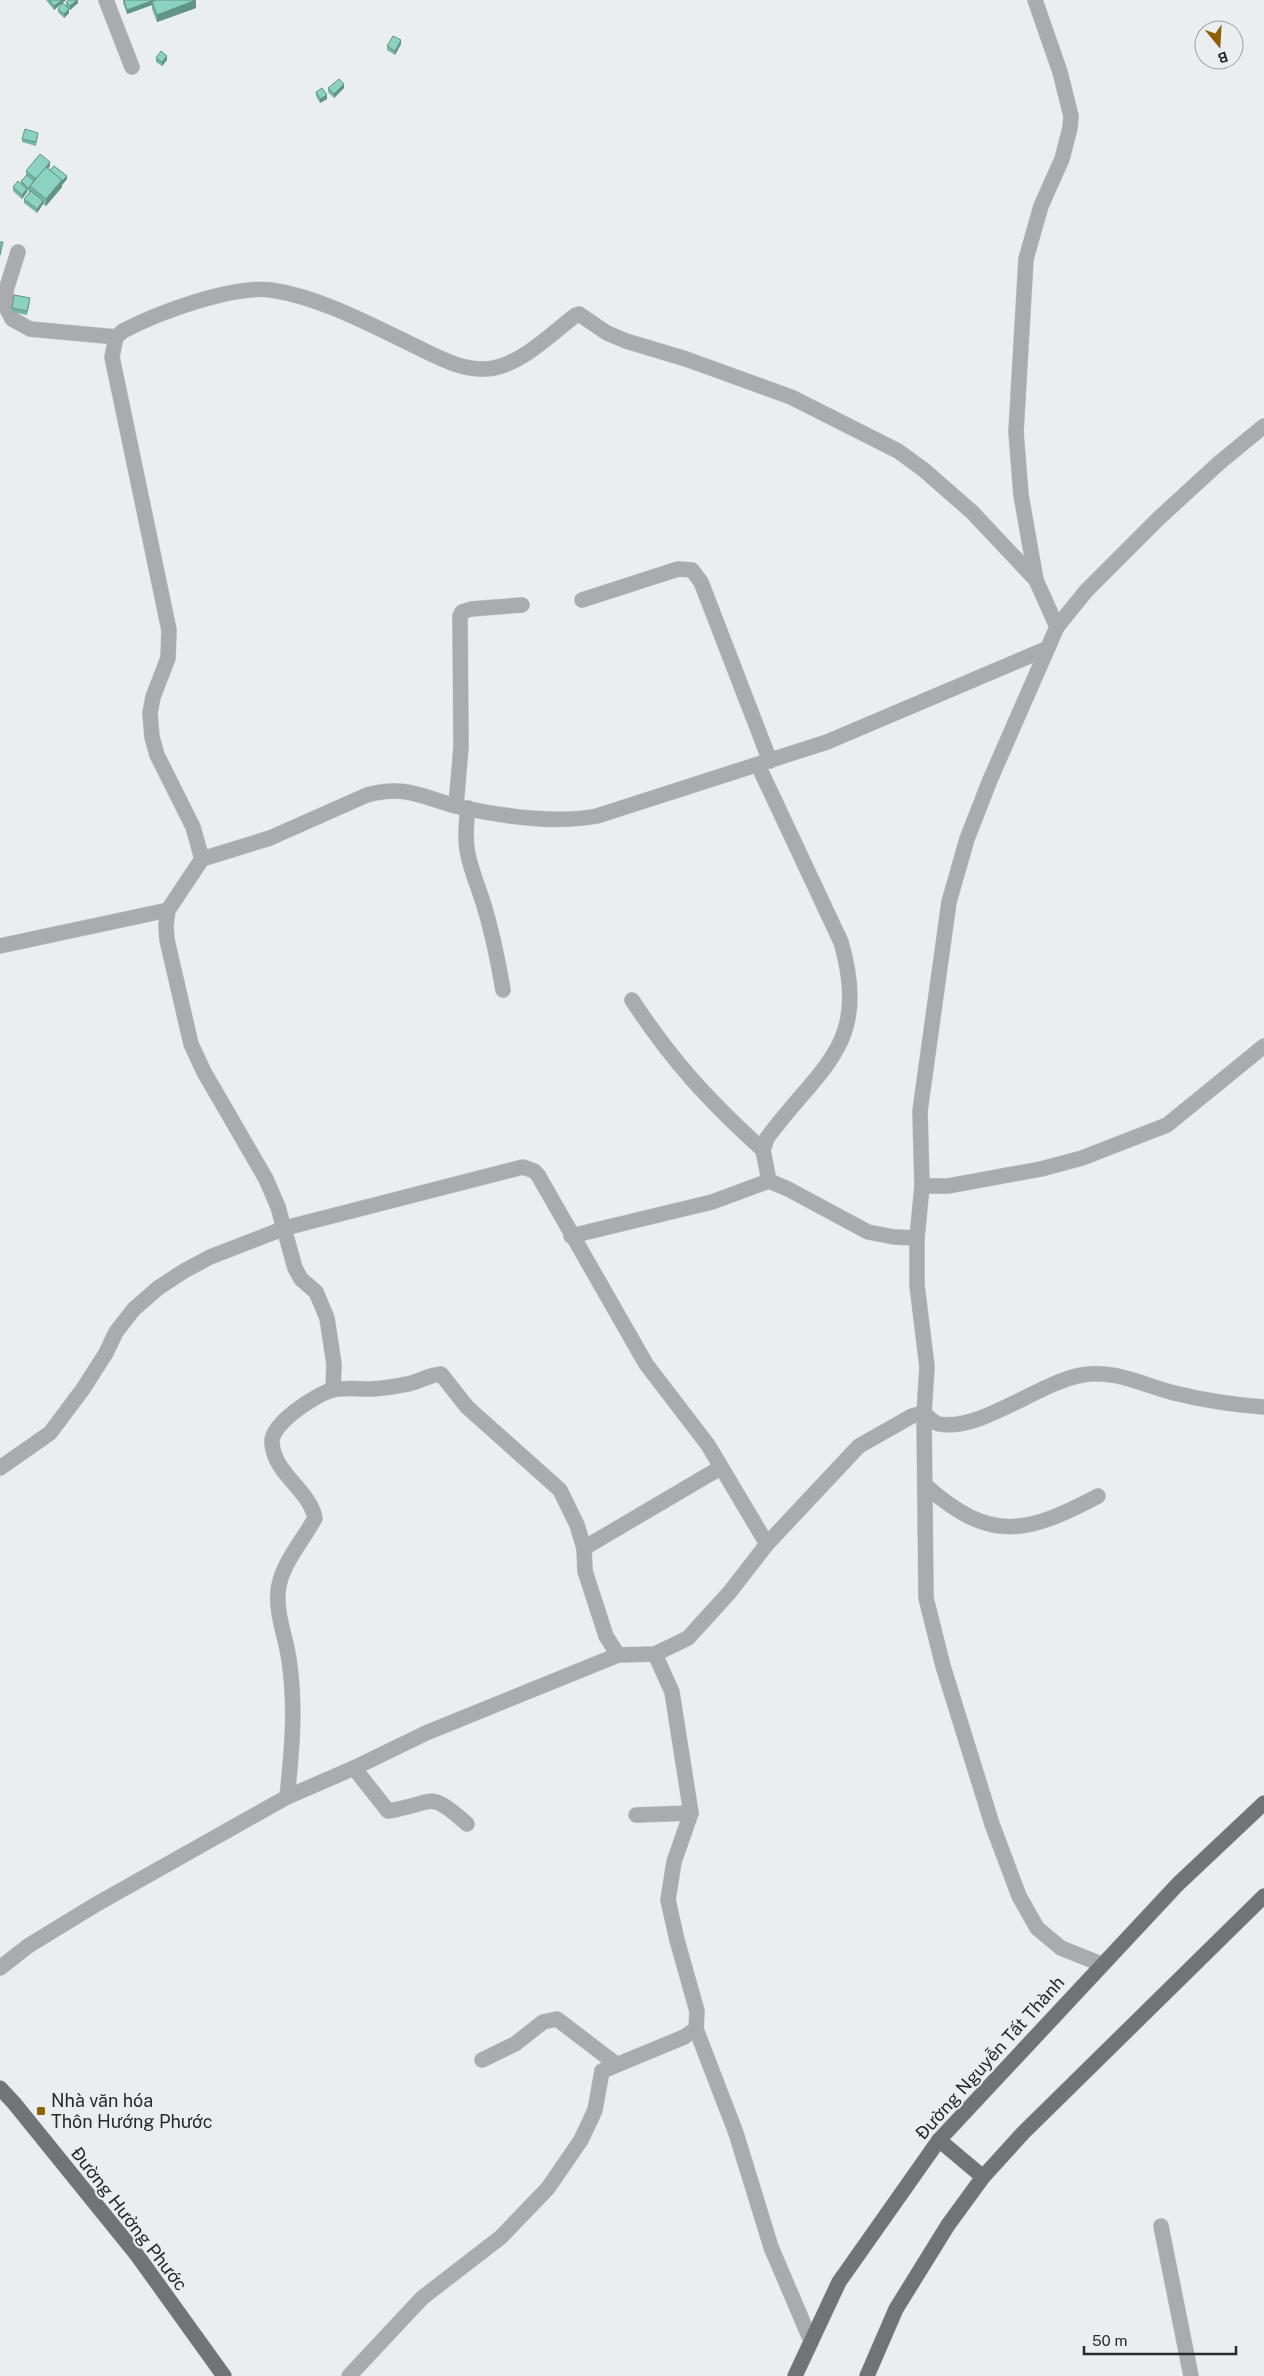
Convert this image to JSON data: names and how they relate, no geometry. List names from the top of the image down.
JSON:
{
  "streets": {
    "main road": ["Đường Nguyễn Tất Thành", "Đường Hưởng Phước"]
  },
  "places": {
    "transit": ["Nhà văn hóa Thôn Hướng Phước"]
  },
  "scale_bar": "50 m",
  "north": "bottom"
}
